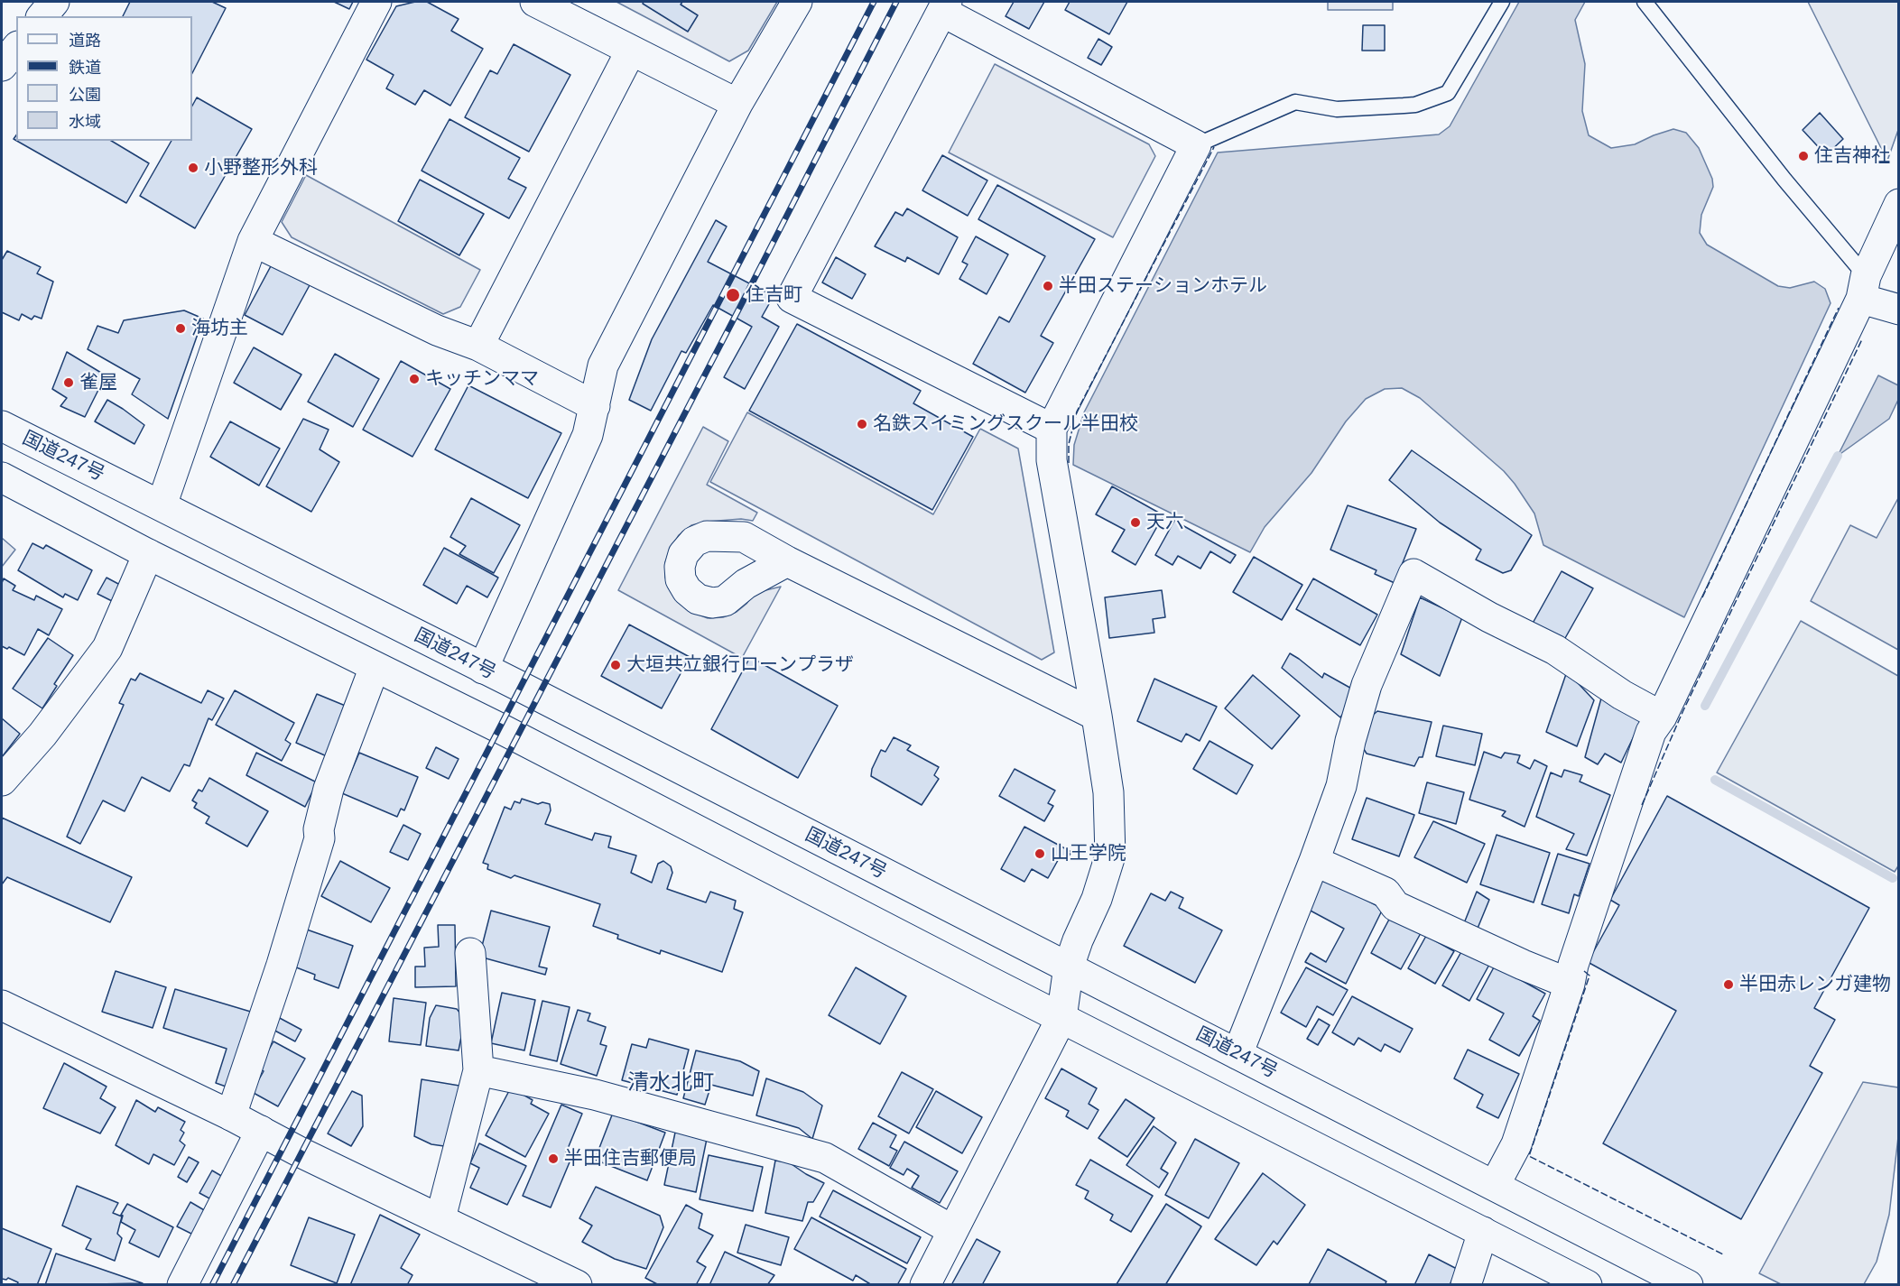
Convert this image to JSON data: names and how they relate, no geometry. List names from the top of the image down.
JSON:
{
  "streets": {
    "main road": ["国道247号"]
  },
  "districts": ["清水北町"],
  "places": [
    "住吉神社",
    "小野整形外科",
    "半田ステーションホテル",
    "住吉町",
    "海坊主",
    "キッチンママ",
    "雀屋",
    "名鉄スイミングスクール半田校",
    "天六",
    "大垣共立銀行ローンプラザ",
    "山王学院",
    "半田赤レンガ建物",
    "半田住吉郵便局"
  ],
  "legend": [
    "道路",
    "鉄道",
    "公園",
    "水域"
  ]
}
